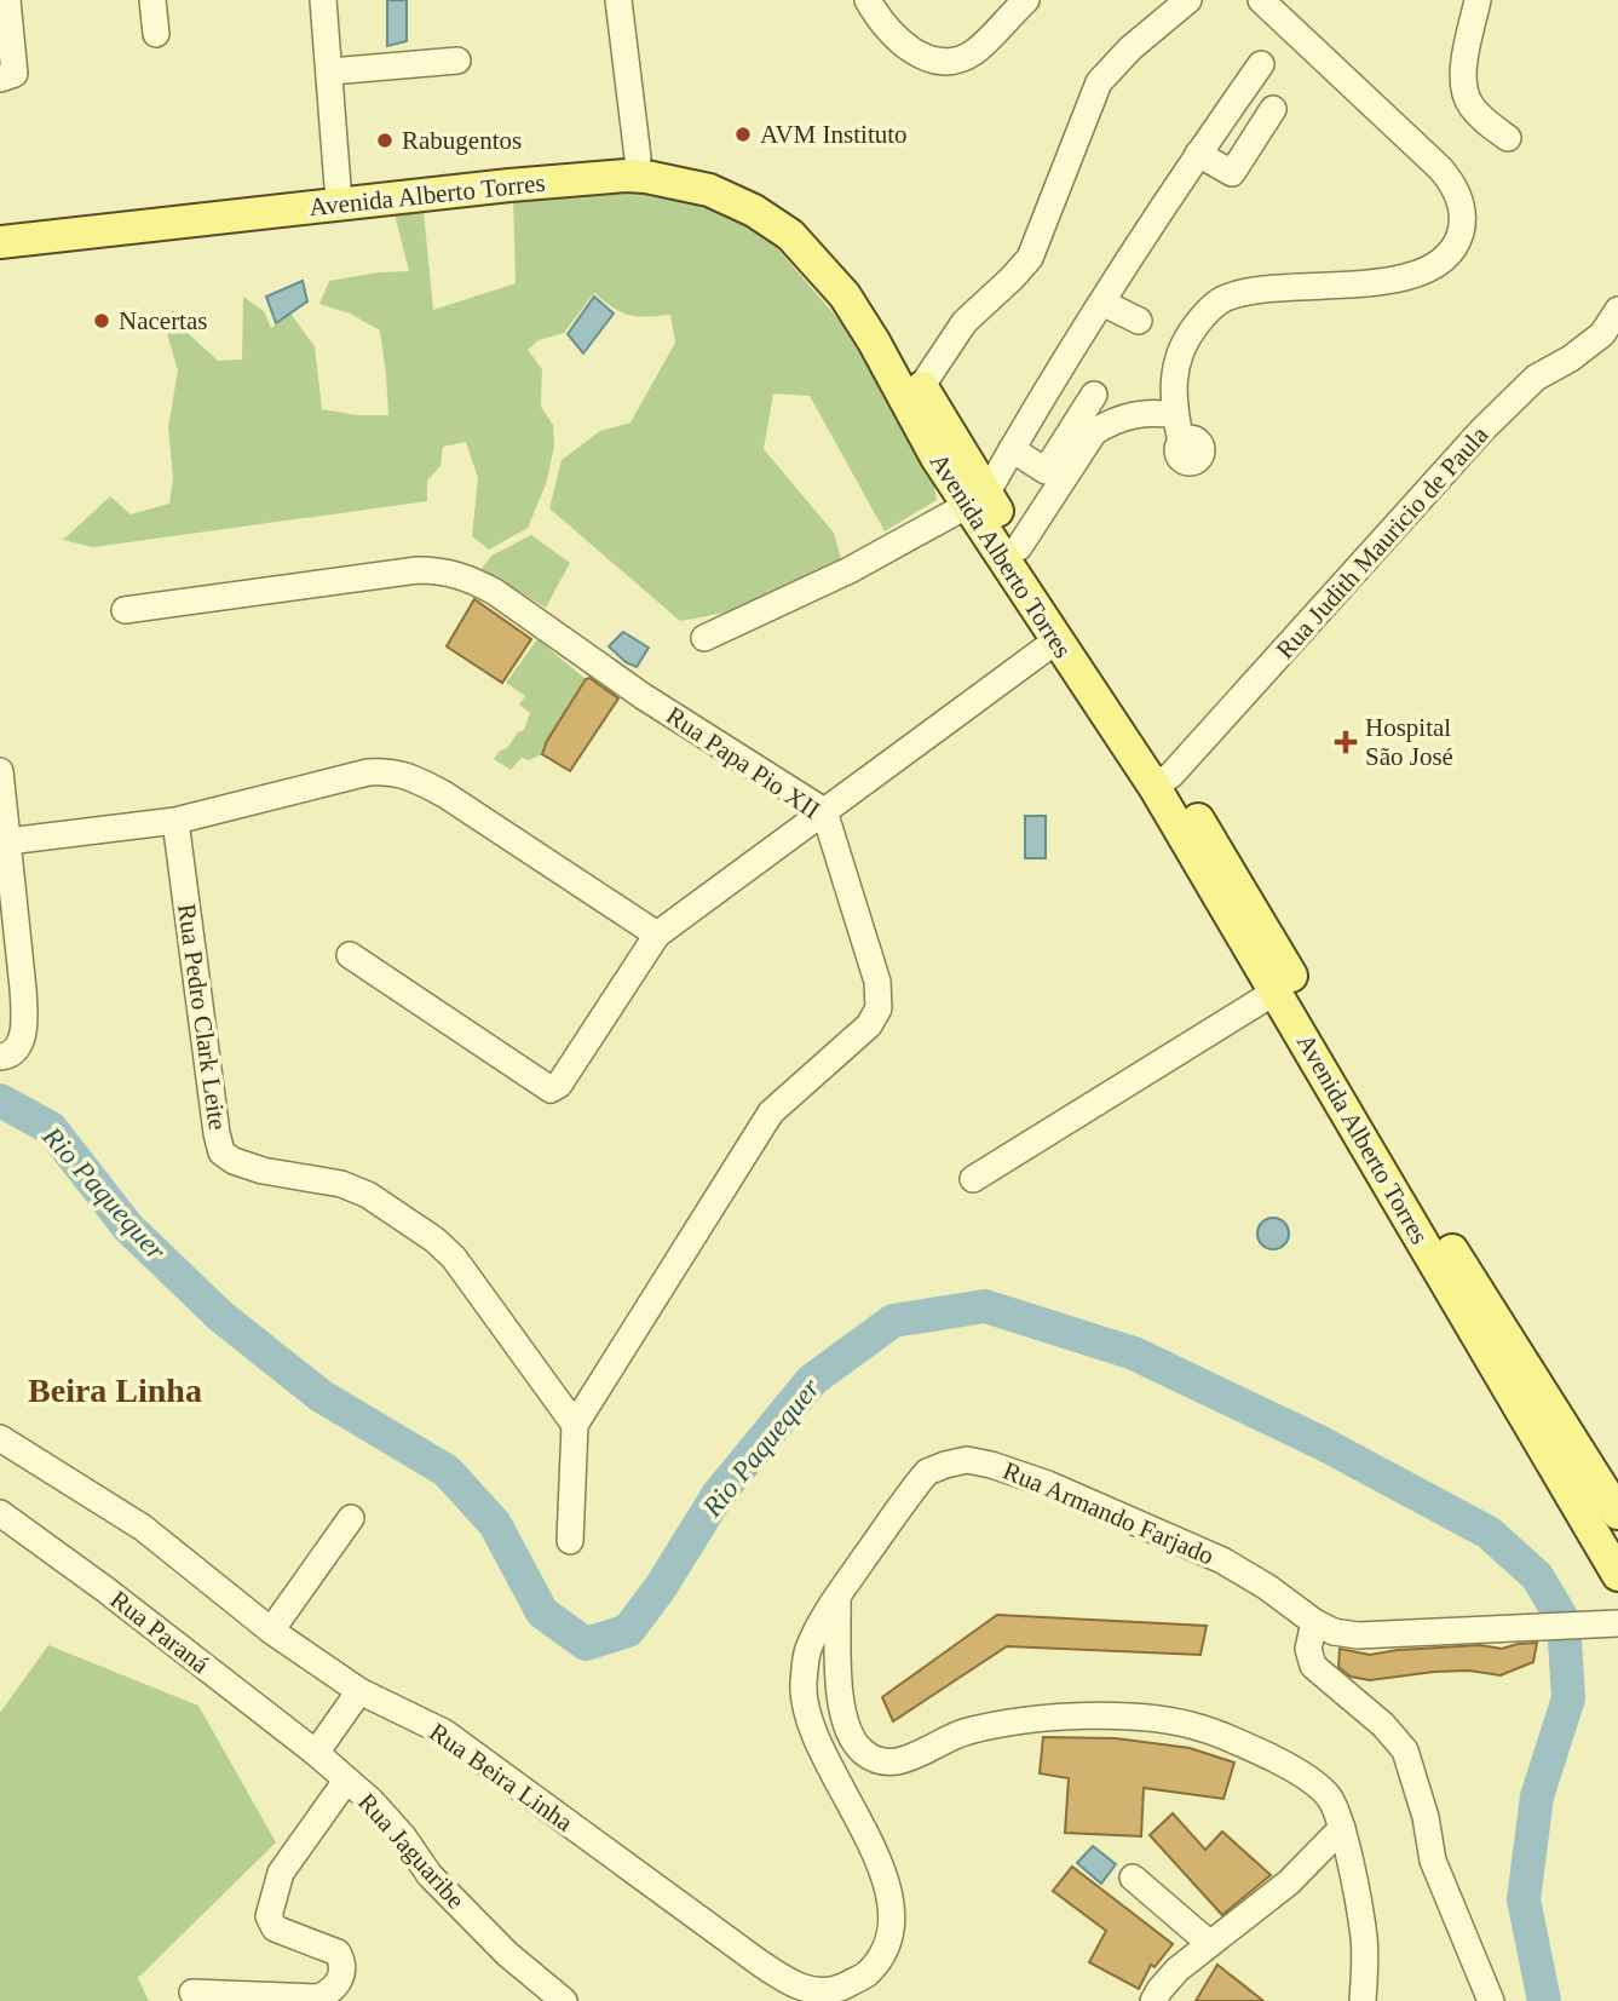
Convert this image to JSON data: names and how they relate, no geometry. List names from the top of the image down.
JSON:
{
  "streets": {
    "main road": ["Avenida Alberto Torres"],
    "street": [
      "Rua Judith Mauricio de Paula",
      "Rua Papa Pio XII",
      "Rua Pedro Clark Leite",
      "Rua Armando Farjado",
      "Rua Paraná",
      "Rua Beira Linha",
      "Rua Jaguaribe"
    ]
  },
  "crossings": [
    ["Avenida Alberto Torres", "Rua Judith Mauricio de Paula"],
    ["Rua Papa Pio XII", "Rua Pedro Clark Leite"],
    ["Rua Armando Farjado", "Rua Beira Linha"],
    ["Rua Paraná", "Rua Jaguaribe"]
  ],
  "districts": ["Beira Linha"],
  "water": ["Rio Paquequer"],
  "places": {
    "other": ["AVM Instituto", "Rabugentos", "Nacertas"],
    "health": ["Hospital São José"]
  }
}
